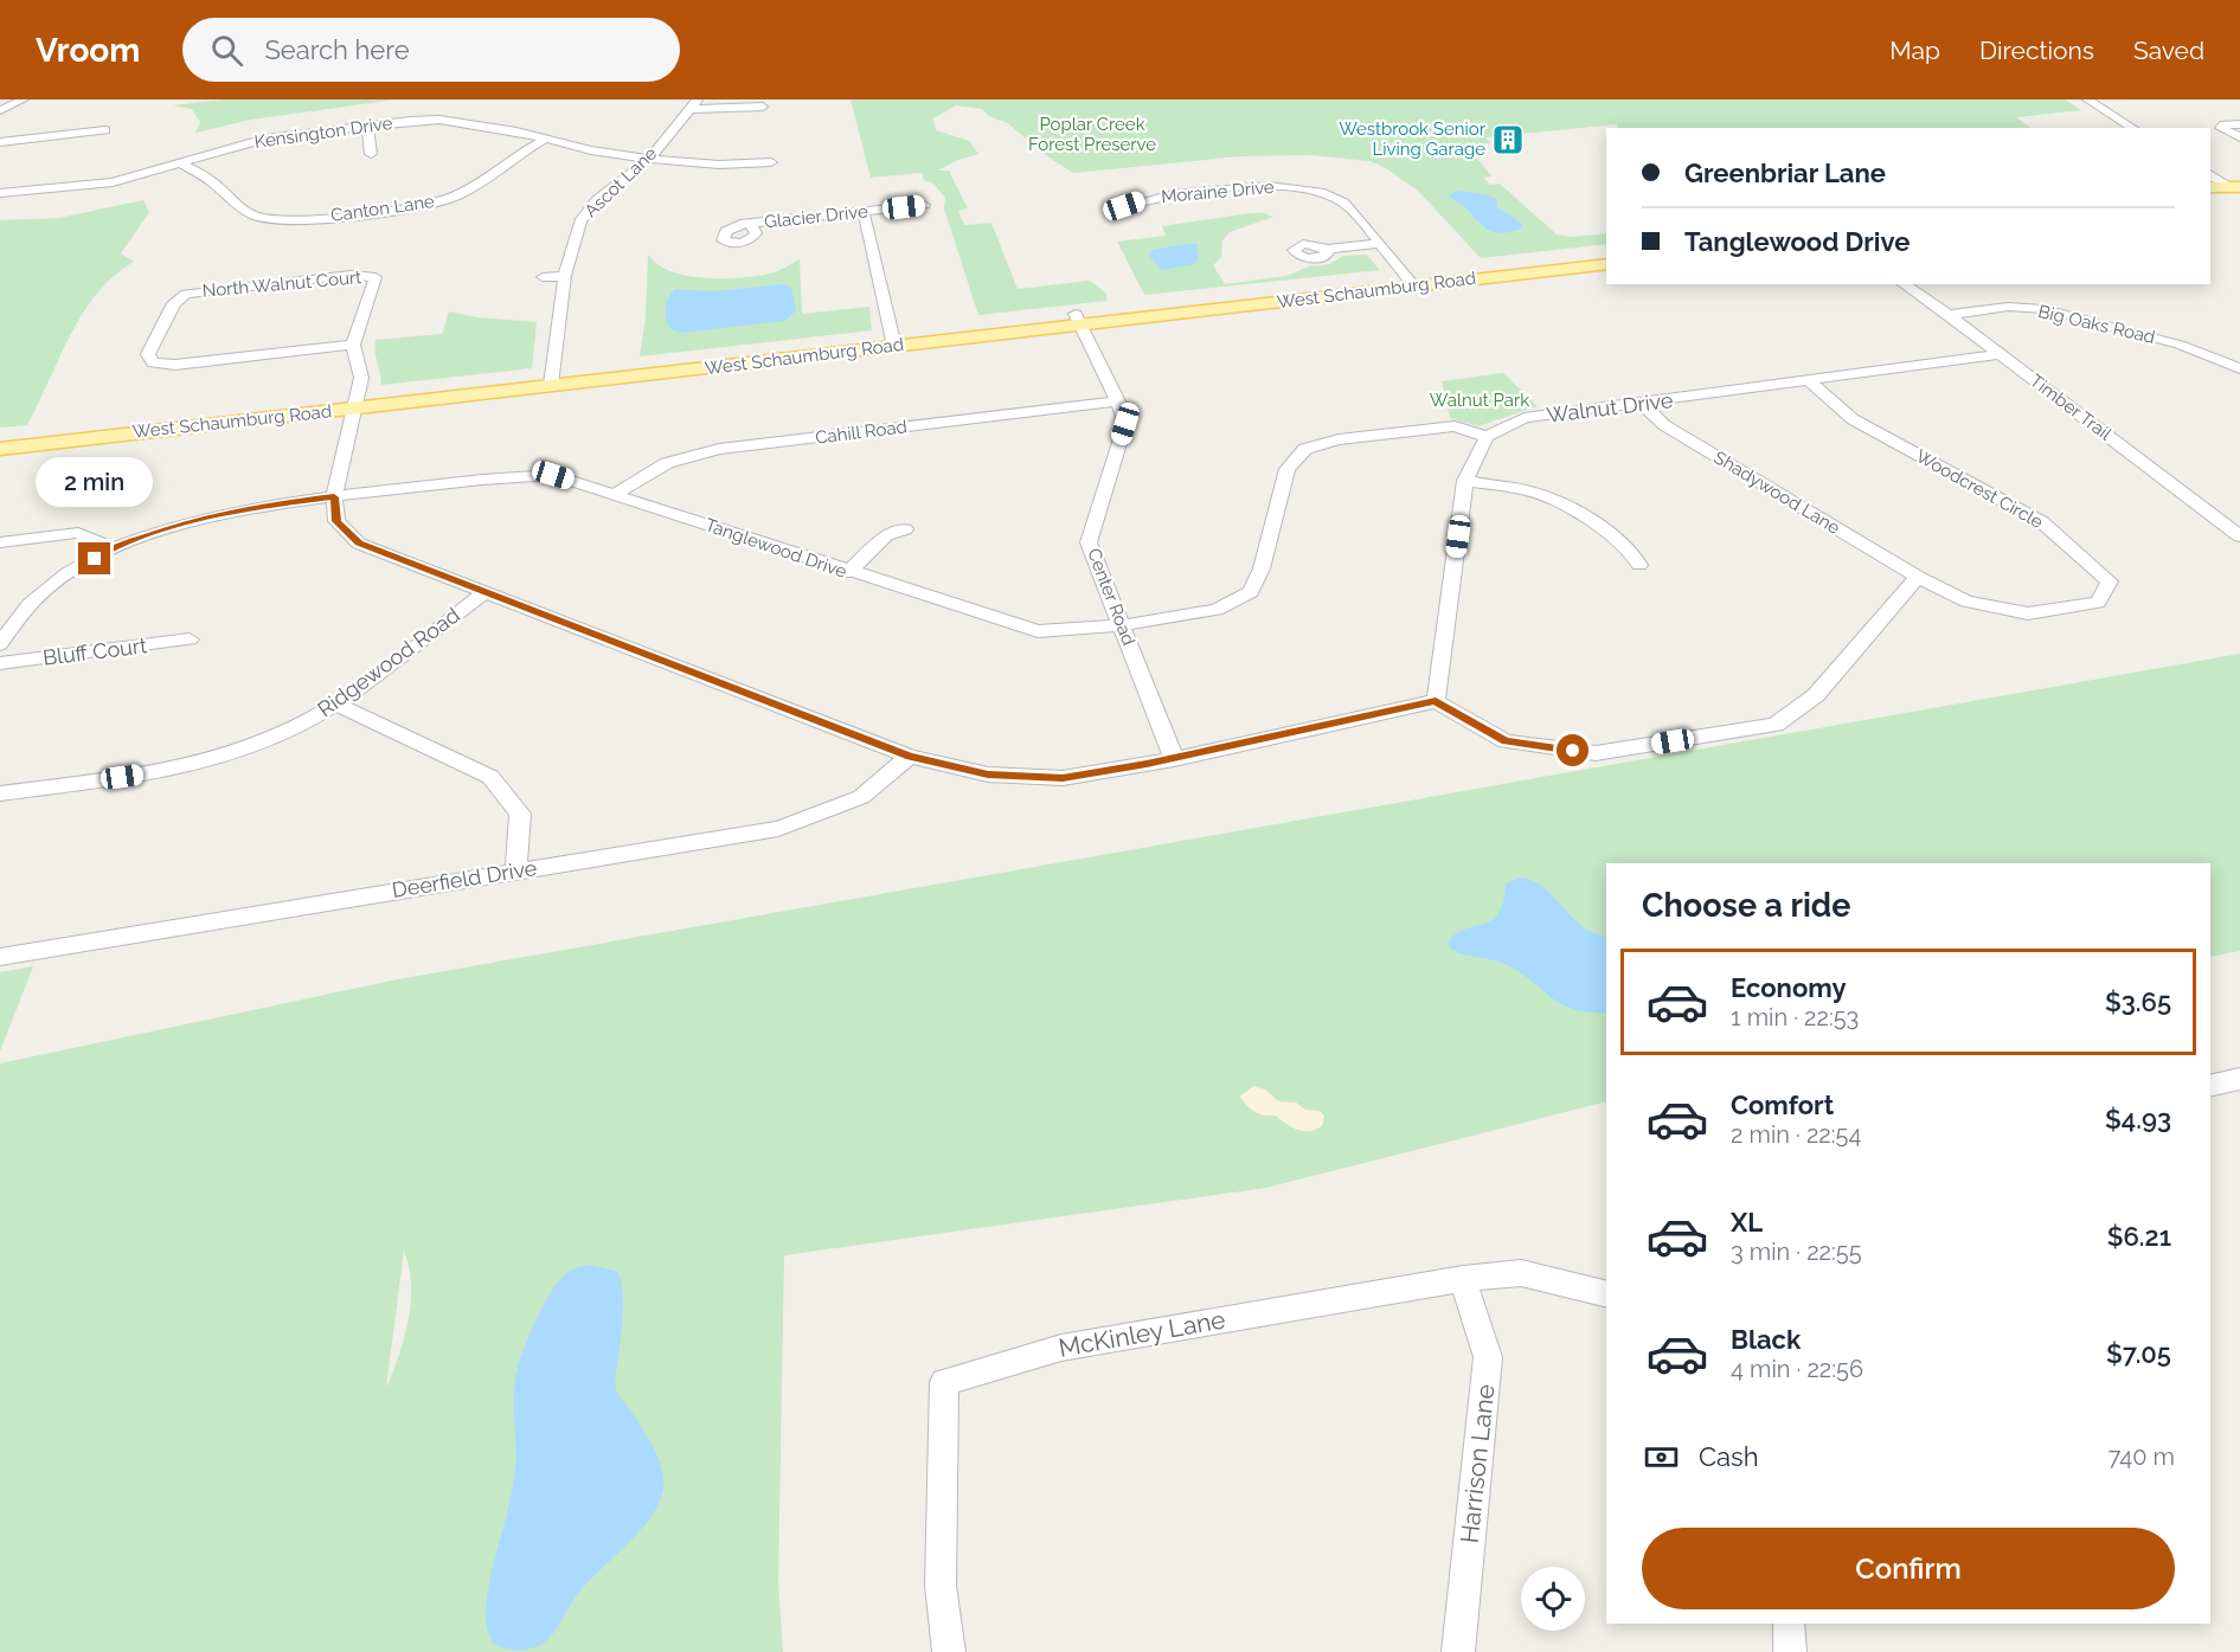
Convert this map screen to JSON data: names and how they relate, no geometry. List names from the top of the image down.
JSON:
{
  "streets": {
    "main road": ["West Schaumburg Road"],
    "street": [
      "Kensington Drive",
      "Ascot Lane",
      "Moraine Drive",
      "Canton Lane",
      "Glacier Drive",
      "North Walnut Court",
      "Big Oaks Road",
      "Walnut Drive",
      "Timber Trail",
      "Cahill Road",
      "Woodcrest Circle",
      "Shadywood Lane",
      "Tanglewood Drive",
      "Center Road",
      "Bluff Court",
      "Ridgewood Road",
      "Deerfield Drive",
      "McKinley Lane",
      "Harrison Lane"
    ]
  },
  "crossings": [
    ["Kensington Drive", "Ascot Lane"],
    ["Kensington Drive", "Canton Lane"],
    ["Ascot Lane", "West Schaumburg Road"],
    ["Moraine Drive", "West Schaumburg Road"],
    ["West Schaumburg Road", "Center Road"],
    ["Big Oaks Road", "Timber Trail"],
    ["Walnut Drive", "Timber Trail"],
    ["Walnut Drive", "Woodcrest Circle"],
    ["Walnut Drive", "Shadywood Lane"],
    ["Walnut Drive", "Tanglewood Drive"],
    ["Cahill Road", "Tanglewood Drive"],
    ["Cahill Road", "Center Road"],
    ["Woodcrest Circle", "Shadywood Lane"],
    ["Tanglewood Drive", "Center Road"],
    ["McKinley Lane", "Harrison Lane"]
  ],
  "parks": ["Poplar Creek Forest Preserve", "Walnut Park"],
  "places": {
    "building": ["Westbrook Senior Living Garage"]
  },
  "page": {
    "header": "Vroom",
    "search": "Search here",
    "nav": ["Map", "Directions", "Saved"],
    "banner": ["Greenbriar Lane", "Tanglewood Drive"],
    "bubble": "2 min",
    "heading": "Choose a ride",
    "list": [
      {
        "name": "Economy",
        "note": "1 min · 22:53",
        "value": "$3.65"
      },
      {
        "name": "Comfort",
        "note": "2 min · 22:54",
        "value": "$4.93"
      },
      {
        "name": "XL",
        "note": "3 min · 22:55",
        "value": "$6.21"
      },
      {
        "name": "Black",
        "note": "4 min · 22:56",
        "value": "$7.05"
      }
    ],
    "pay": ["Cash", "740 m"],
    "buttons": "Confirm"
  }
}
